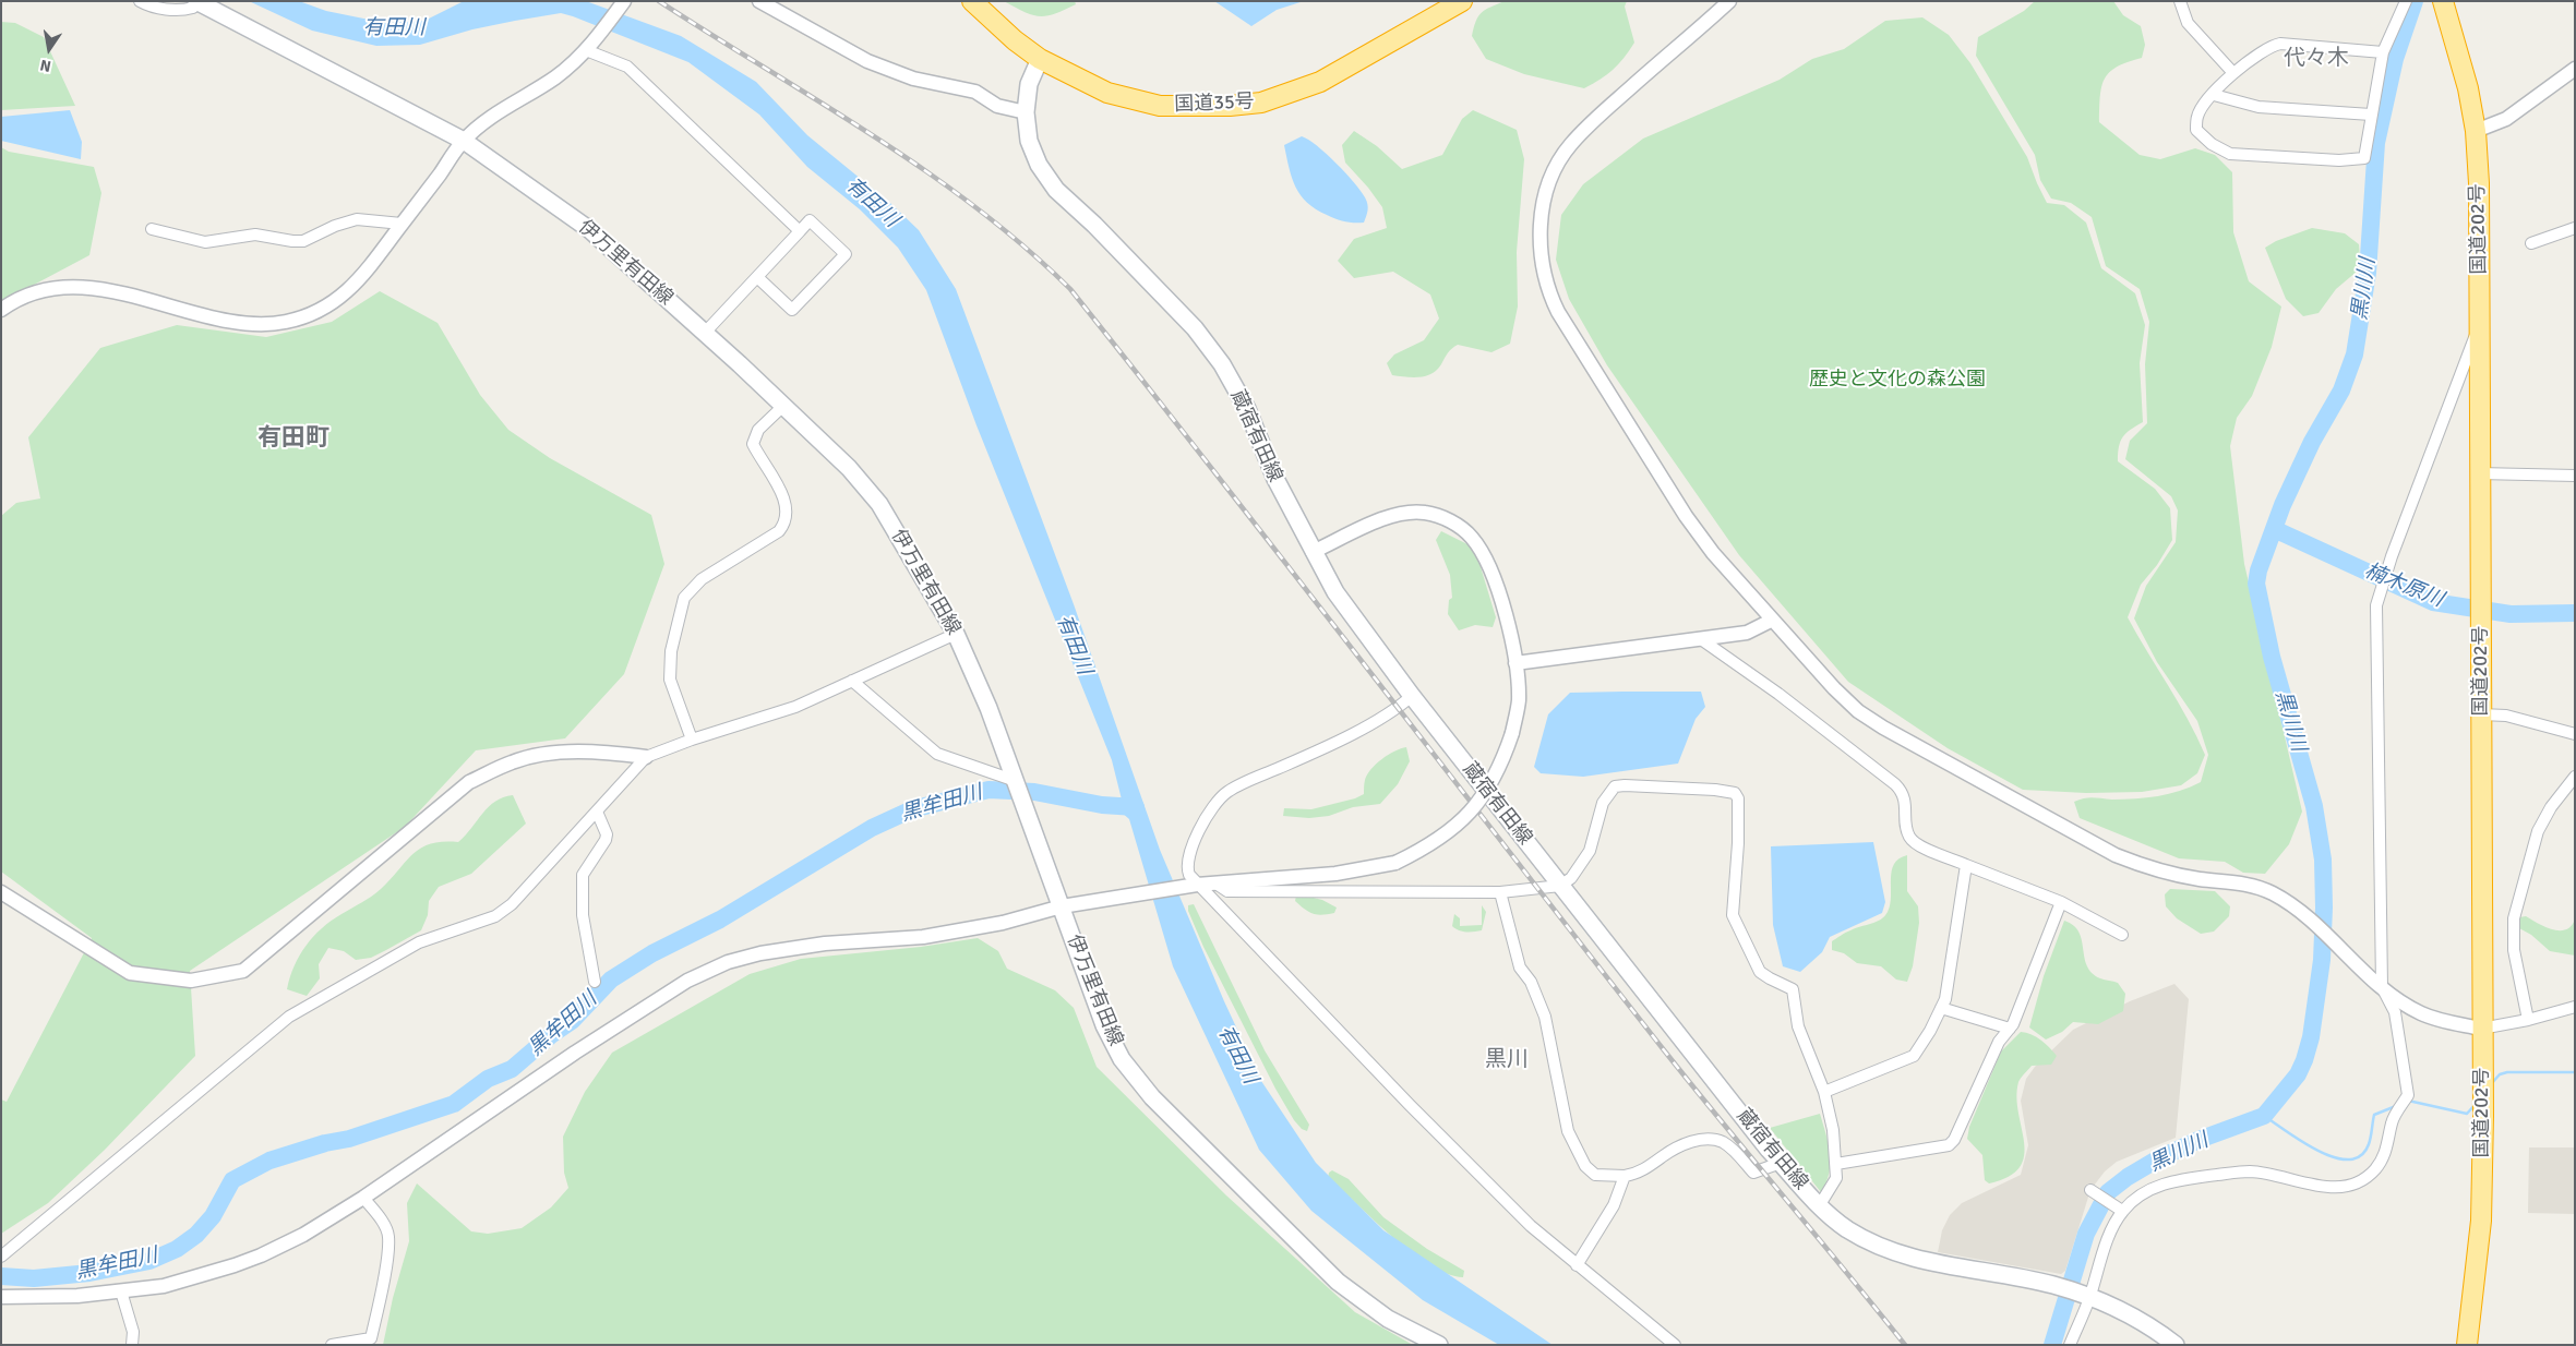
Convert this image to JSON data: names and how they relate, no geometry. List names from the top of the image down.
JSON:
{
  "streets": {
    "highway": ["国道35号", "国道202号"],
    "main road": ["伊万里有田線", "蔵宿有田線"]
  },
  "crossings": [
    ["国道35号", "蔵宿有田線"]
  ],
  "districts": ["代々木", "有田町", "黒川"],
  "water": [
    "有田川",
    "黒川川",
    "楠木原川",
    "黒牟田川"
  ],
  "parks": ["歴史と文化の森公園"],
  "north": "bottom"
}
